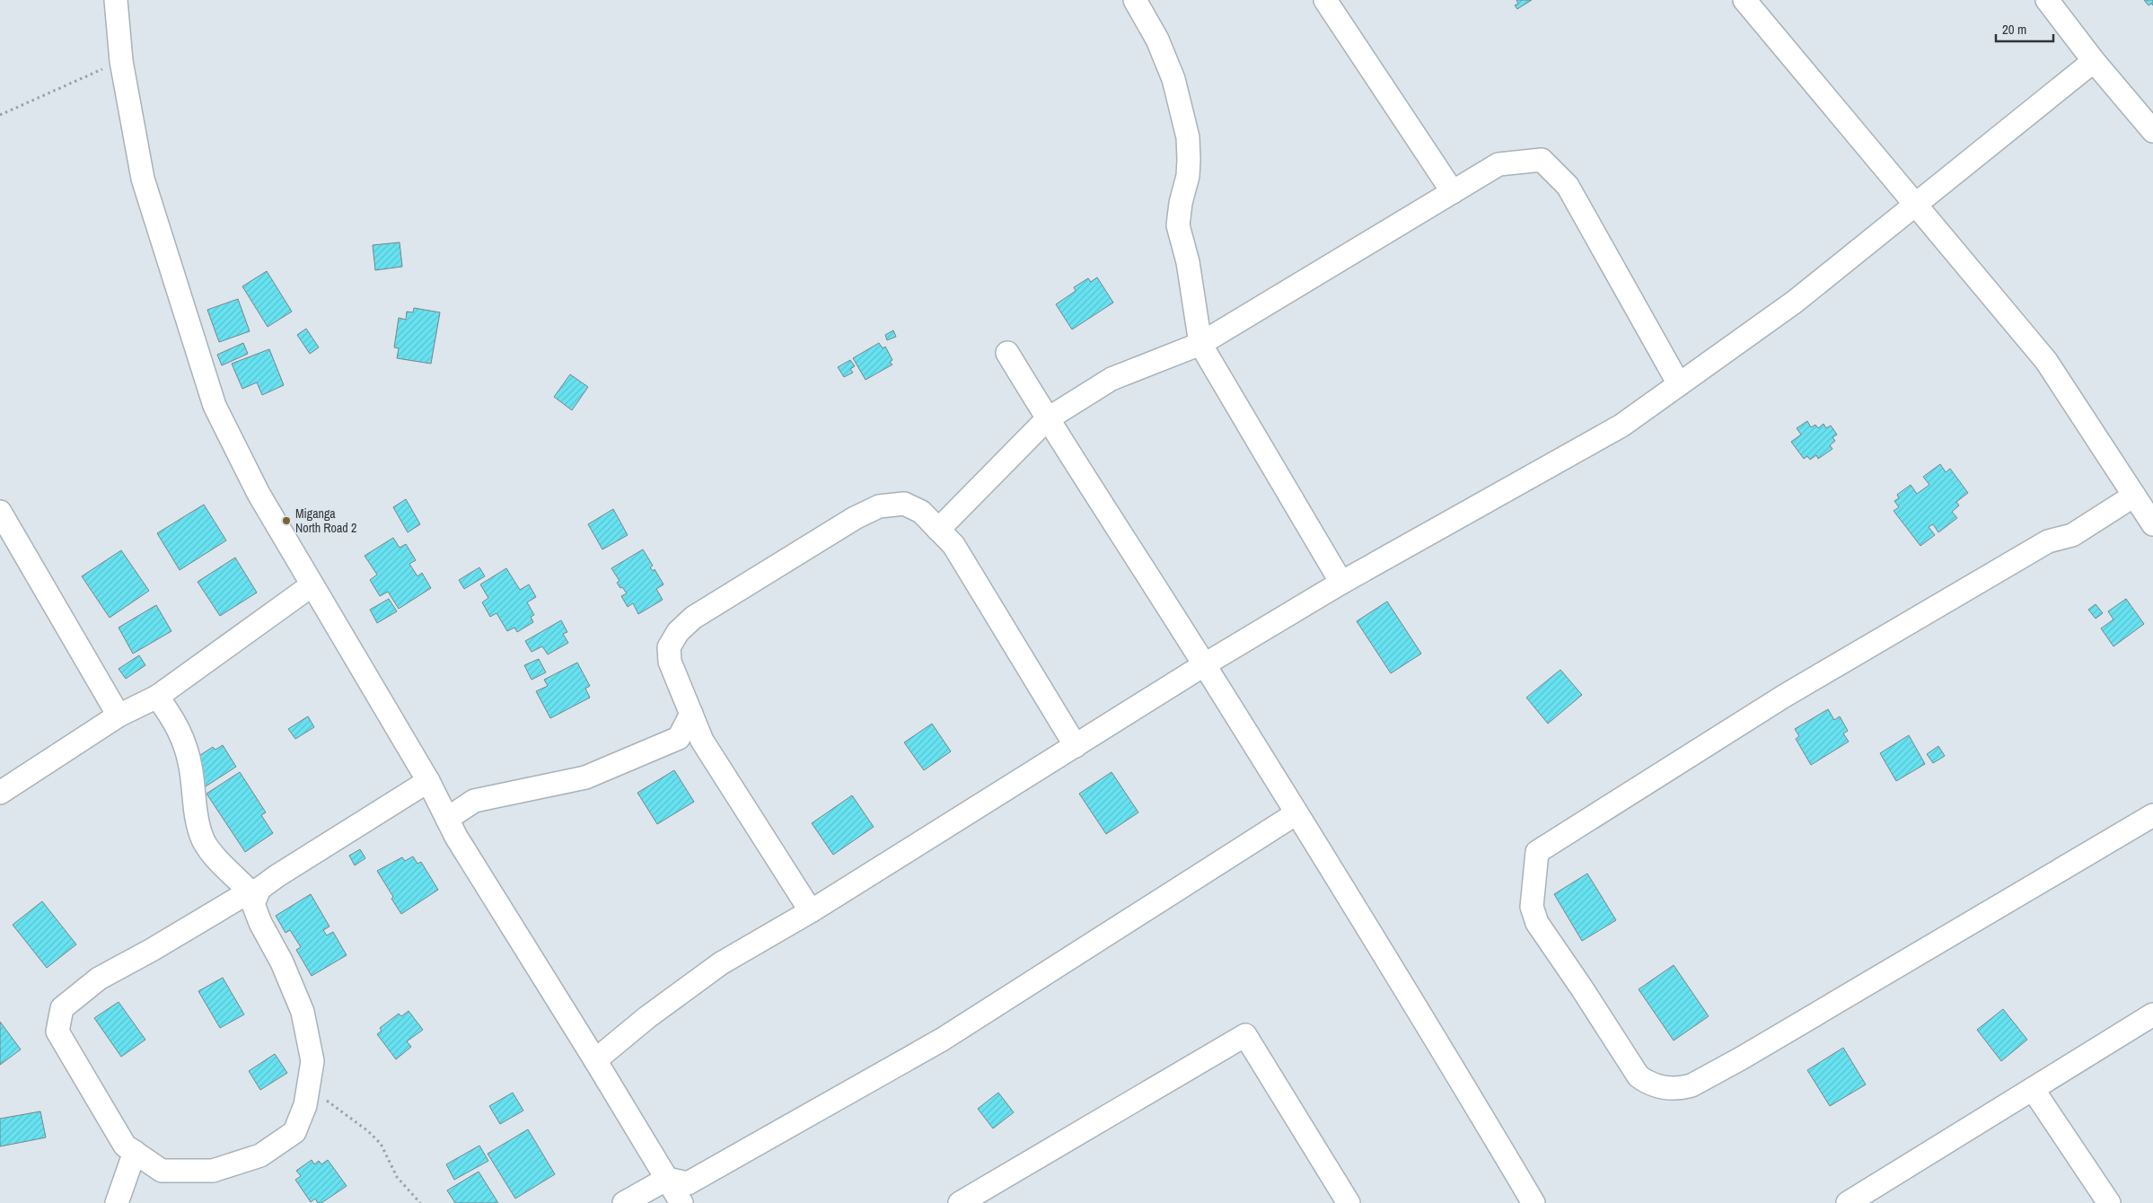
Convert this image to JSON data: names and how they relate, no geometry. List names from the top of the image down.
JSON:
{
  "places": ["Miganga North Road 2"],
  "scale_bar": "20 m"
}
